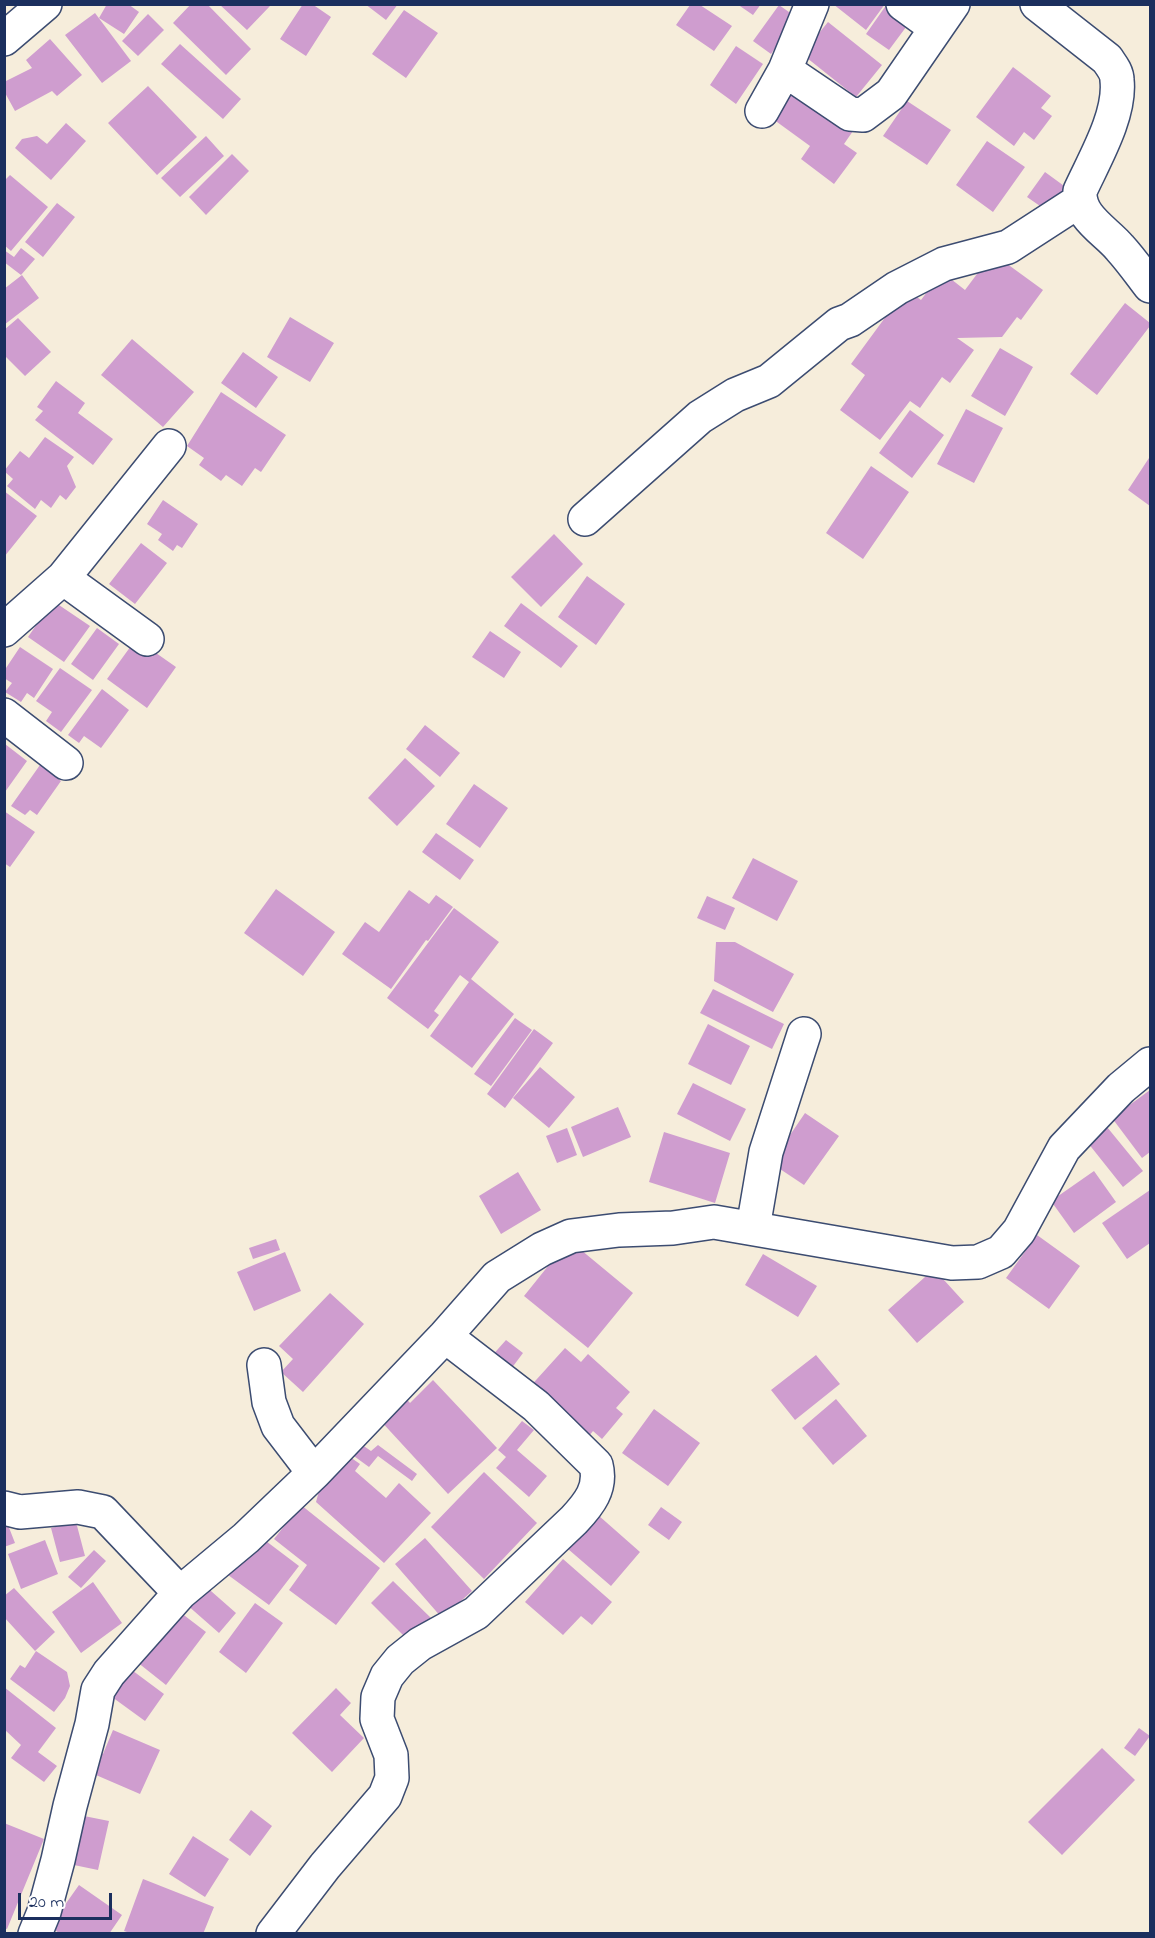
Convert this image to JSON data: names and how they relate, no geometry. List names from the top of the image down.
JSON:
{
  "scale_bar": "20 m"
}
